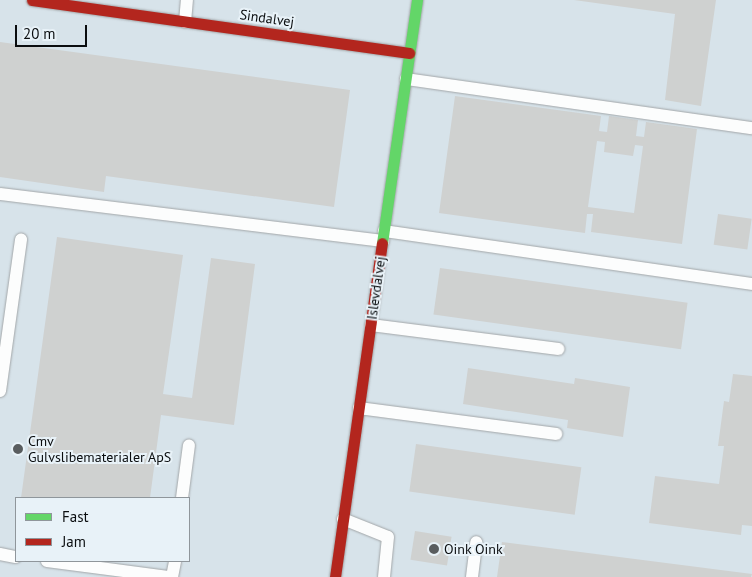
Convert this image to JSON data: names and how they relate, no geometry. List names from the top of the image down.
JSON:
{
  "streets": {
    "street": ["Sindalvej", "Islevdalvej"]
  },
  "crossings": [
    ["Sindalvej", "Islevdalvej"]
  ],
  "places": ["Cmv Gulvslibematerialer ApS", "Oink Oink"],
  "legend": ["Fast", "Jam"],
  "scale_bar": "20 m"
}
